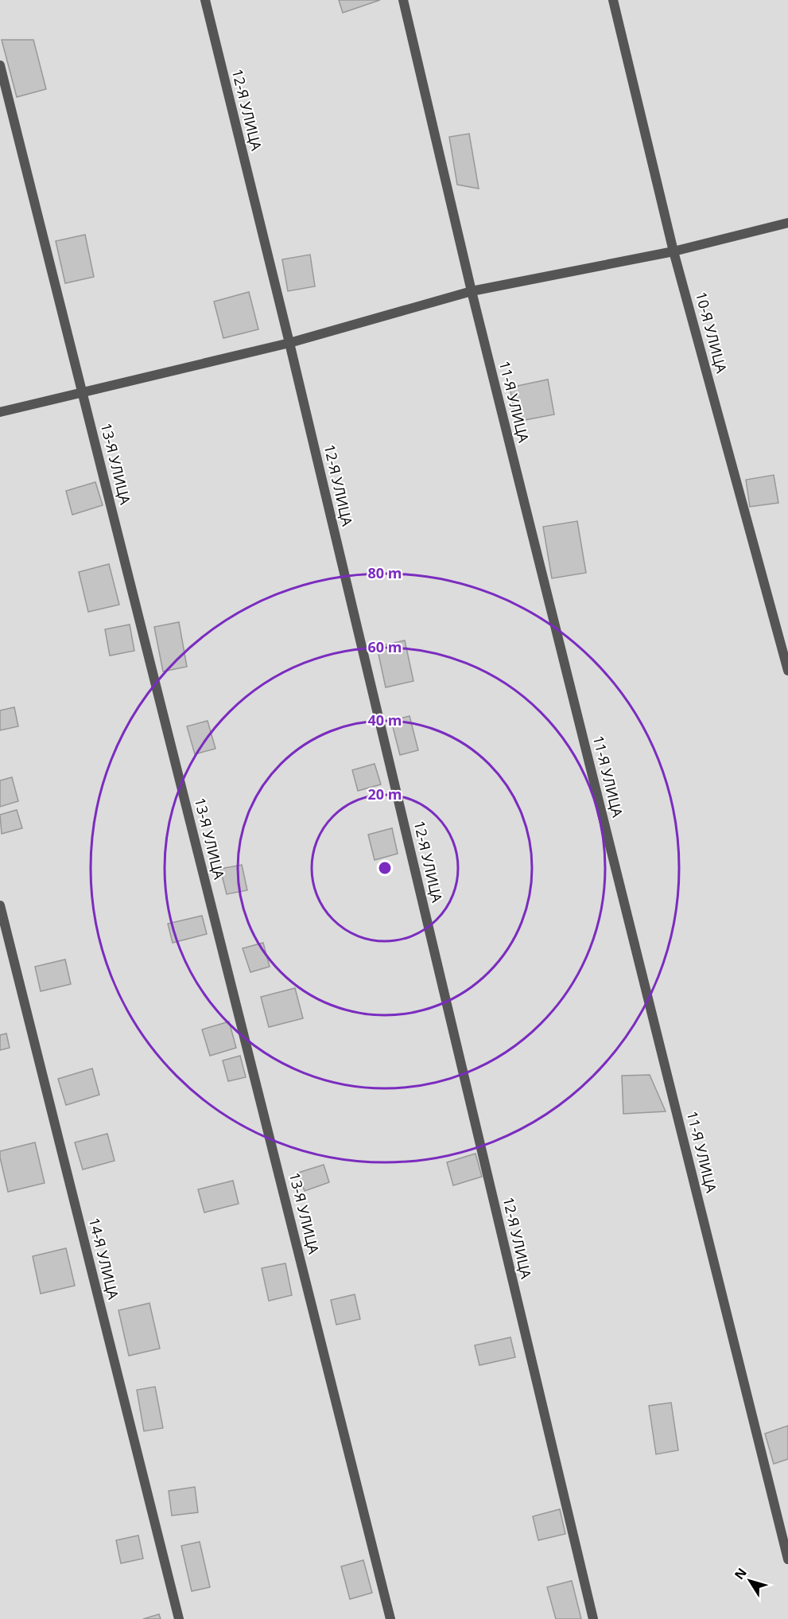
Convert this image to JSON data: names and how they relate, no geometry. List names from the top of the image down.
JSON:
{
  "streets": {
    "lane": [
      "12-Я УЛИЦА",
      "10-Я УЛИЦА",
      "11-Я УЛИЦА",
      "13-Я УЛИЦА",
      "14-Я УЛИЦА"
    ]
  },
  "north": "top left",
  "rings": [
    "80 m",
    "60 m",
    "40 m",
    "20 m"
  ]
}
